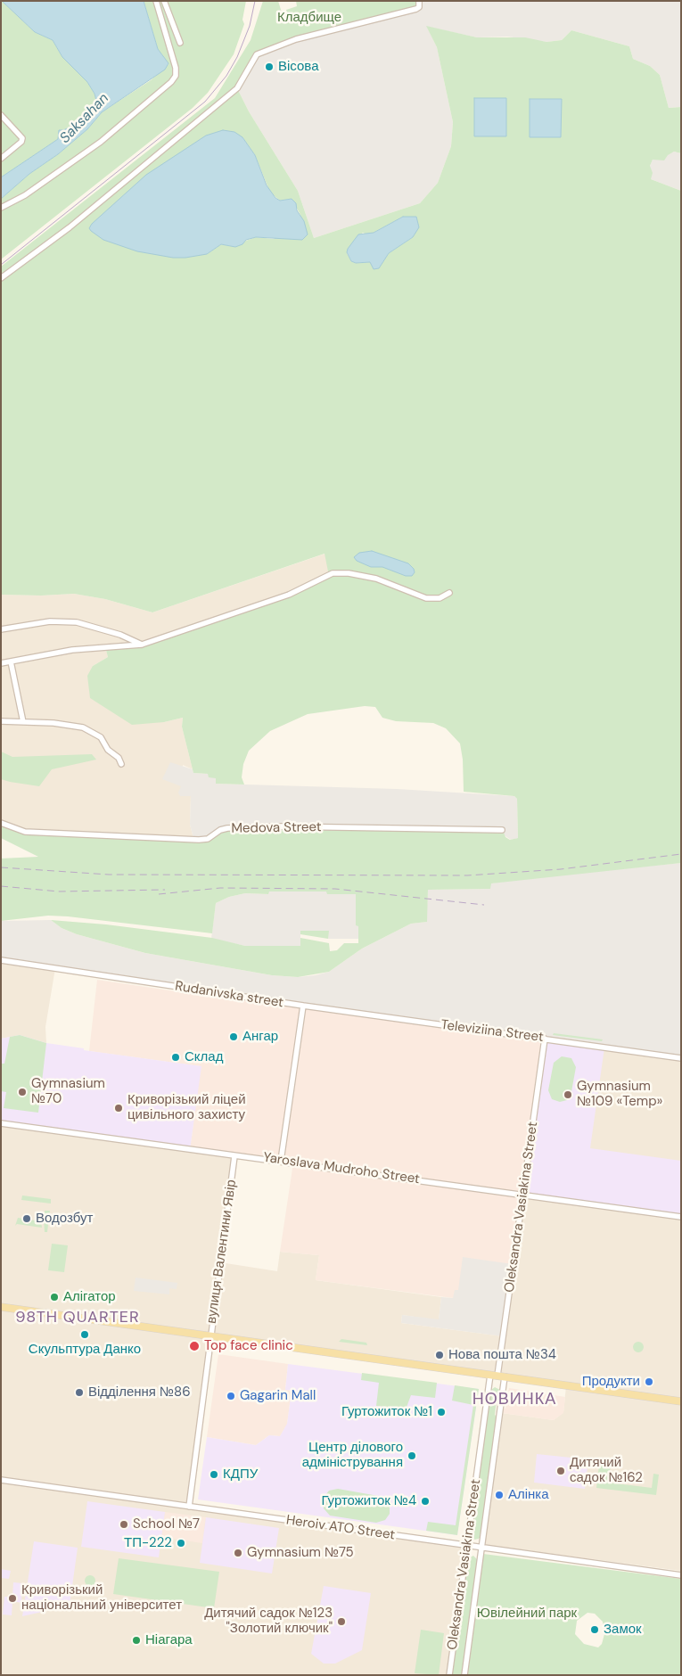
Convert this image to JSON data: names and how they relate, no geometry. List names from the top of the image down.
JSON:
{
  "streets": {
    "street": [
      "Medova Street",
      "Rudanivska street",
      "Televiziina Street",
      "Yaroslava Mudroho Street",
      "Oleksandra Vasiakina Street",
      "вулиця Валентини Явір",
      "Heroiv ATO Street"
    ]
  },
  "crossings": [
    ["Rudanivska street", "Televiziina Street"],
    ["Televiziina Street", "Oleksandra Vasiakina Street"],
    ["Yaroslava Mudroho Street", "Oleksandra Vasiakina Street"],
    ["Yaroslava Mudroho Street", "вулиця Валентини Явір"],
    ["Oleksandra Vasiakina Street", "Heroiv ATO Street"],
    ["вулиця Валентини Явір", "Heroiv ATO Street"]
  ],
  "districts": ["98TH QUARTER", "НОВИНКА"],
  "water": ["Saksahan"],
  "parks": ["Кладбище", "Ювілейний парк"],
  "places": [
    "Вісова",
    "Ангар",
    "Склад",
    "Gymnasium №70",
    "Gymnasium №109 «Temp»",
    "Криворізький ліцей цивільного захисту",
    "Водозбут",
    "Алігатор",
    "Скульптура Данко",
    "Top face clinic",
    "Нова пошта №34",
    "Продукти",
    "Відділення №86",
    "Gagarin Mall",
    "Гуртожиток №1",
    "Центр ділового адміністрування",
    "Дитячий садок №162",
    "КДПУ",
    "Алінка",
    "Гуртожиток №4",
    "School №7",
    "ТП-222",
    "Gymnasium №75",
    "Криворізький національний університет",
    "Дитячий садок №123 \"Золотий ключик\"",
    "Замок",
    "Ніагара"
  ]
}
